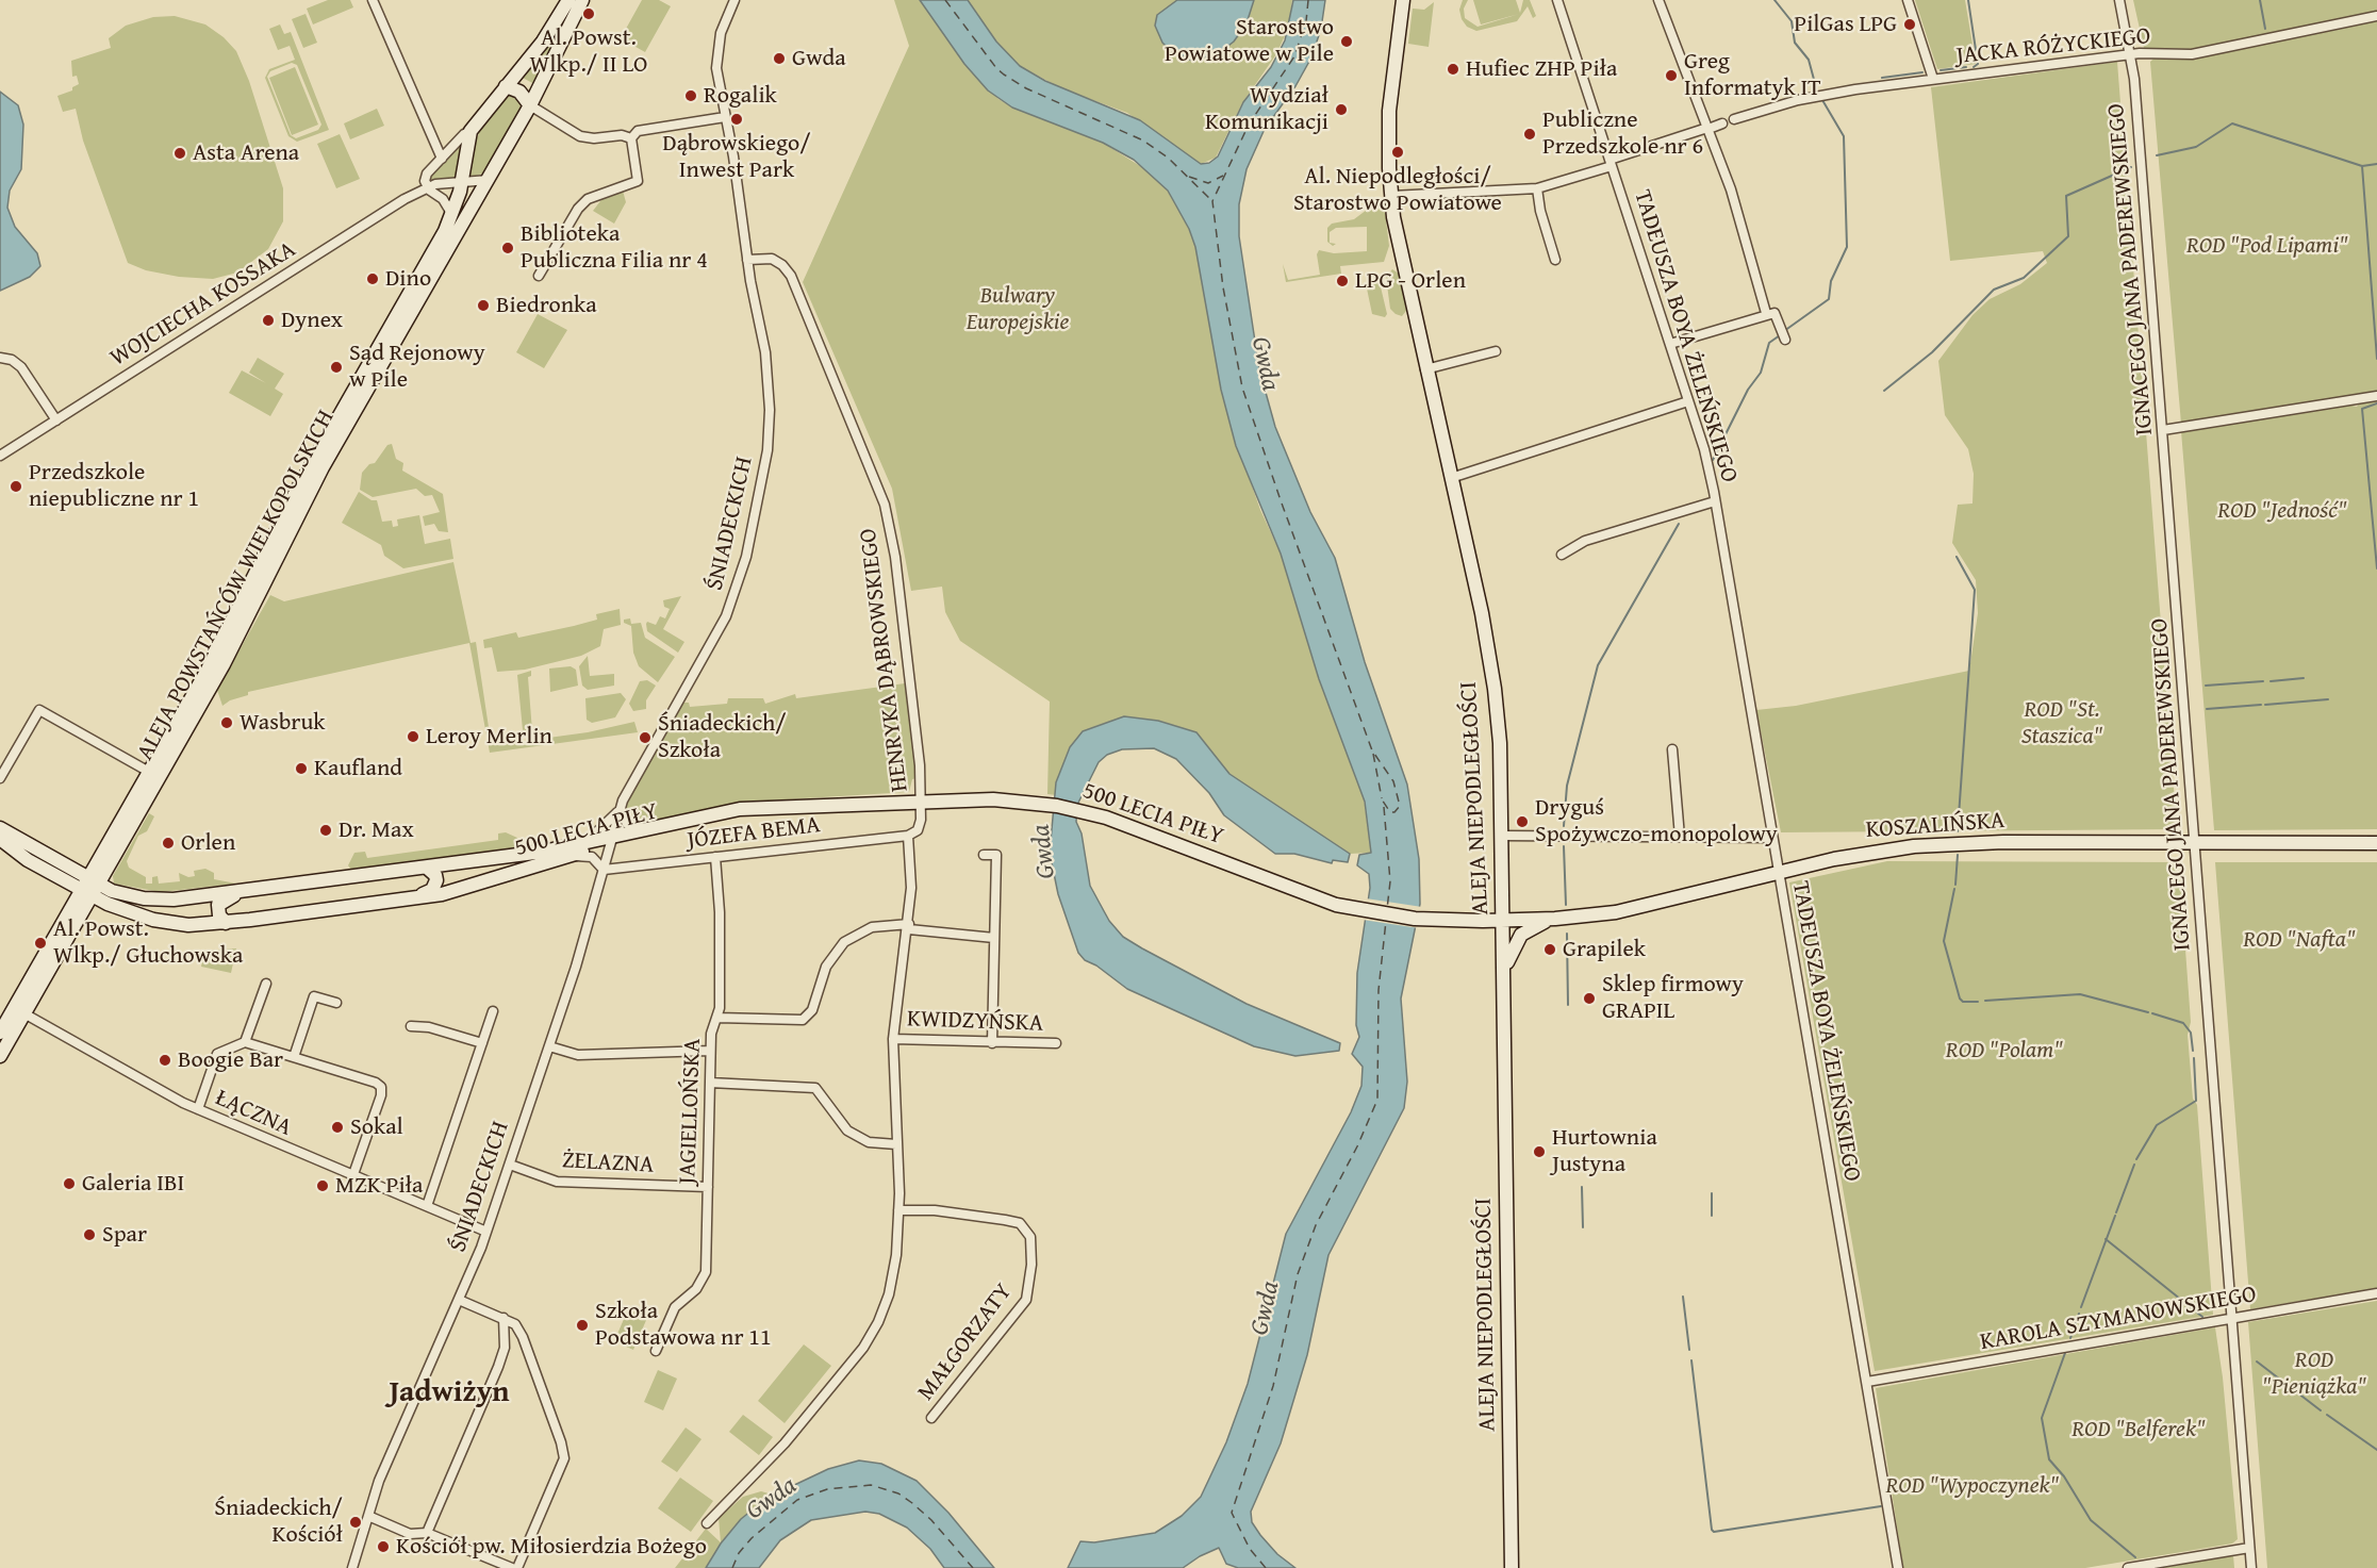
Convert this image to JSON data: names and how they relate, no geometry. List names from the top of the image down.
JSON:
{
  "streets": {
    "street": [
      "JACKA RÓŻYCKIEGO",
      "IGNACEGO JANA PADEREWSKIEGO",
      "WOJCIECHA KOSSAKA",
      "TADEUSZA BOYA ŻELEŃSKIEGO",
      "ŚNIADECKICH",
      "ALEJA POWSTAŃCÓW WIELKOPOLSKICH",
      "HENRYKA DĄBROWSKIEGO",
      "ALEJA NIEPODLEGŁOŚCI",
      "500 LECIA PIŁY",
      "KOSZALIŃSKA",
      "JÓZEFA BEMA",
      "KWIDZYŃSKA",
      "JAGIELLOŃSKA",
      "ŁĄCZNA",
      "ŻELAZNA",
      "KAROLA SZYMANOWSKIEGO",
      "MAŁGORZATY"
    ]
  },
  "crossings": [
    ["JACKA RÓŻYCKIEGO", "IGNACEGO JANA PADEREWSKIEGO"],
    ["IGNACEGO JANA PADEREWSKIEGO", "KOSZALIŃSKA"],
    ["IGNACEGO JANA PADEREWSKIEGO", "KAROLA SZYMANOWSKIEGO"],
    ["WOJCIECHA KOSSAKA", "ALEJA POWSTAŃCÓW WIELKOPOLSKICH"],
    ["TADEUSZA BOYA ŻELEŃSKIEGO", "KOSZALIŃSKA"],
    ["TADEUSZA BOYA ŻELEŃSKIEGO", "KAROLA SZYMANOWSKIEGO"],
    ["ŚNIADECKICH", "HENRYKA DĄBROWSKIEGO"],
    ["ŚNIADECKICH", "500 LECIA PIŁY"],
    ["ŚNIADECKICH", "JÓZEFA BEMA"],
    ["ŚNIADECKICH", "ŁĄCZNA"],
    ["ŚNIADECKICH", "ŻELAZNA"],
    ["ALEJA POWSTAŃCÓW WIELKOPOLSKICH", "500 LECIA PIŁY"],
    ["ALEJA POWSTAŃCÓW WIELKOPOLSKICH", "ŁĄCZNA"],
    ["HENRYKA DĄBROWSKIEGO", "500 LECIA PIŁY"],
    ["HENRYKA DĄBROWSKIEGO", "JÓZEFA BEMA"],
    ["HENRYKA DĄBROWSKIEGO", "KWIDZYŃSKA"],
    ["HENRYKA DĄBROWSKIEGO", "MAŁGORZATY"],
    ["ALEJA NIEPODLEGŁOŚCI", "500 LECIA PIŁY"],
    ["ALEJA NIEPODLEGŁOŚCI", "KOSZALIŃSKA"],
    ["500 LECIA PIŁY", "KOSZALIŃSKA"],
    ["JÓZEFA BEMA", "JAGIELLOŃSKA"],
    ["JAGIELLOŃSKA", "ŻELAZNA"]
  ],
  "districts": ["Jadwiżyn"],
  "water": ["Gwda"],
  "parks": [
    "ROD \"Pod Lipami\"",
    "Bulwary Europejskie",
    "ROD \"Jedność\"",
    "ROD \"St. Staszica\"",
    "ROD \"Nafta\"",
    "ROD \"Polam\"",
    "ROD \"Pieniążka\"",
    "ROD \"Belferek\"",
    "ROD \"Wypoczynek\""
  ],
  "places": [
    "Al. Powst. Wlkp./ II LO",
    "PilGas LPG",
    "Starostwo Powiatowe w Pile",
    "Gwda",
    "Hufiec ZHP Piła",
    "Greg Informatyk IT",
    "Rogalik",
    "Wydział Komunikacji",
    "Dąbrowskiego/ Inwest Park",
    "Publiczne Przedszkole nr 6",
    "Al. Niepodległości/ Starostwo Powiatowe",
    "Asta Arena",
    "Biblioteka Publiczna Filia nr 4",
    "Dino",
    "LPG - Orlen",
    "Biedronka",
    "Dynex",
    "Sąd Rejonowy w Pile",
    "Przedszkole niepubliczne nr 1",
    "Wasbruk",
    "Leroy Merlin",
    "Śniadeckich/ Szkoła",
    "Kaufland",
    "Dryguś Spożywczo-monopolowy",
    "Dr. Max",
    "Orlen",
    "Al. Powst. Wlkp./ Głuchowska",
    "Grapilek",
    "Sklep firmowy GRAPIL",
    "Boogie Bar",
    "Sokal",
    "Hurtownia Justyna",
    "Galeria IBI",
    "MZK Piła",
    "Spar",
    "Szkoła Podstawowa nr 11",
    "Śniadeckich/ Kościół",
    "Kościół pw. Miłosierdzia Bożego"
  ]
}
